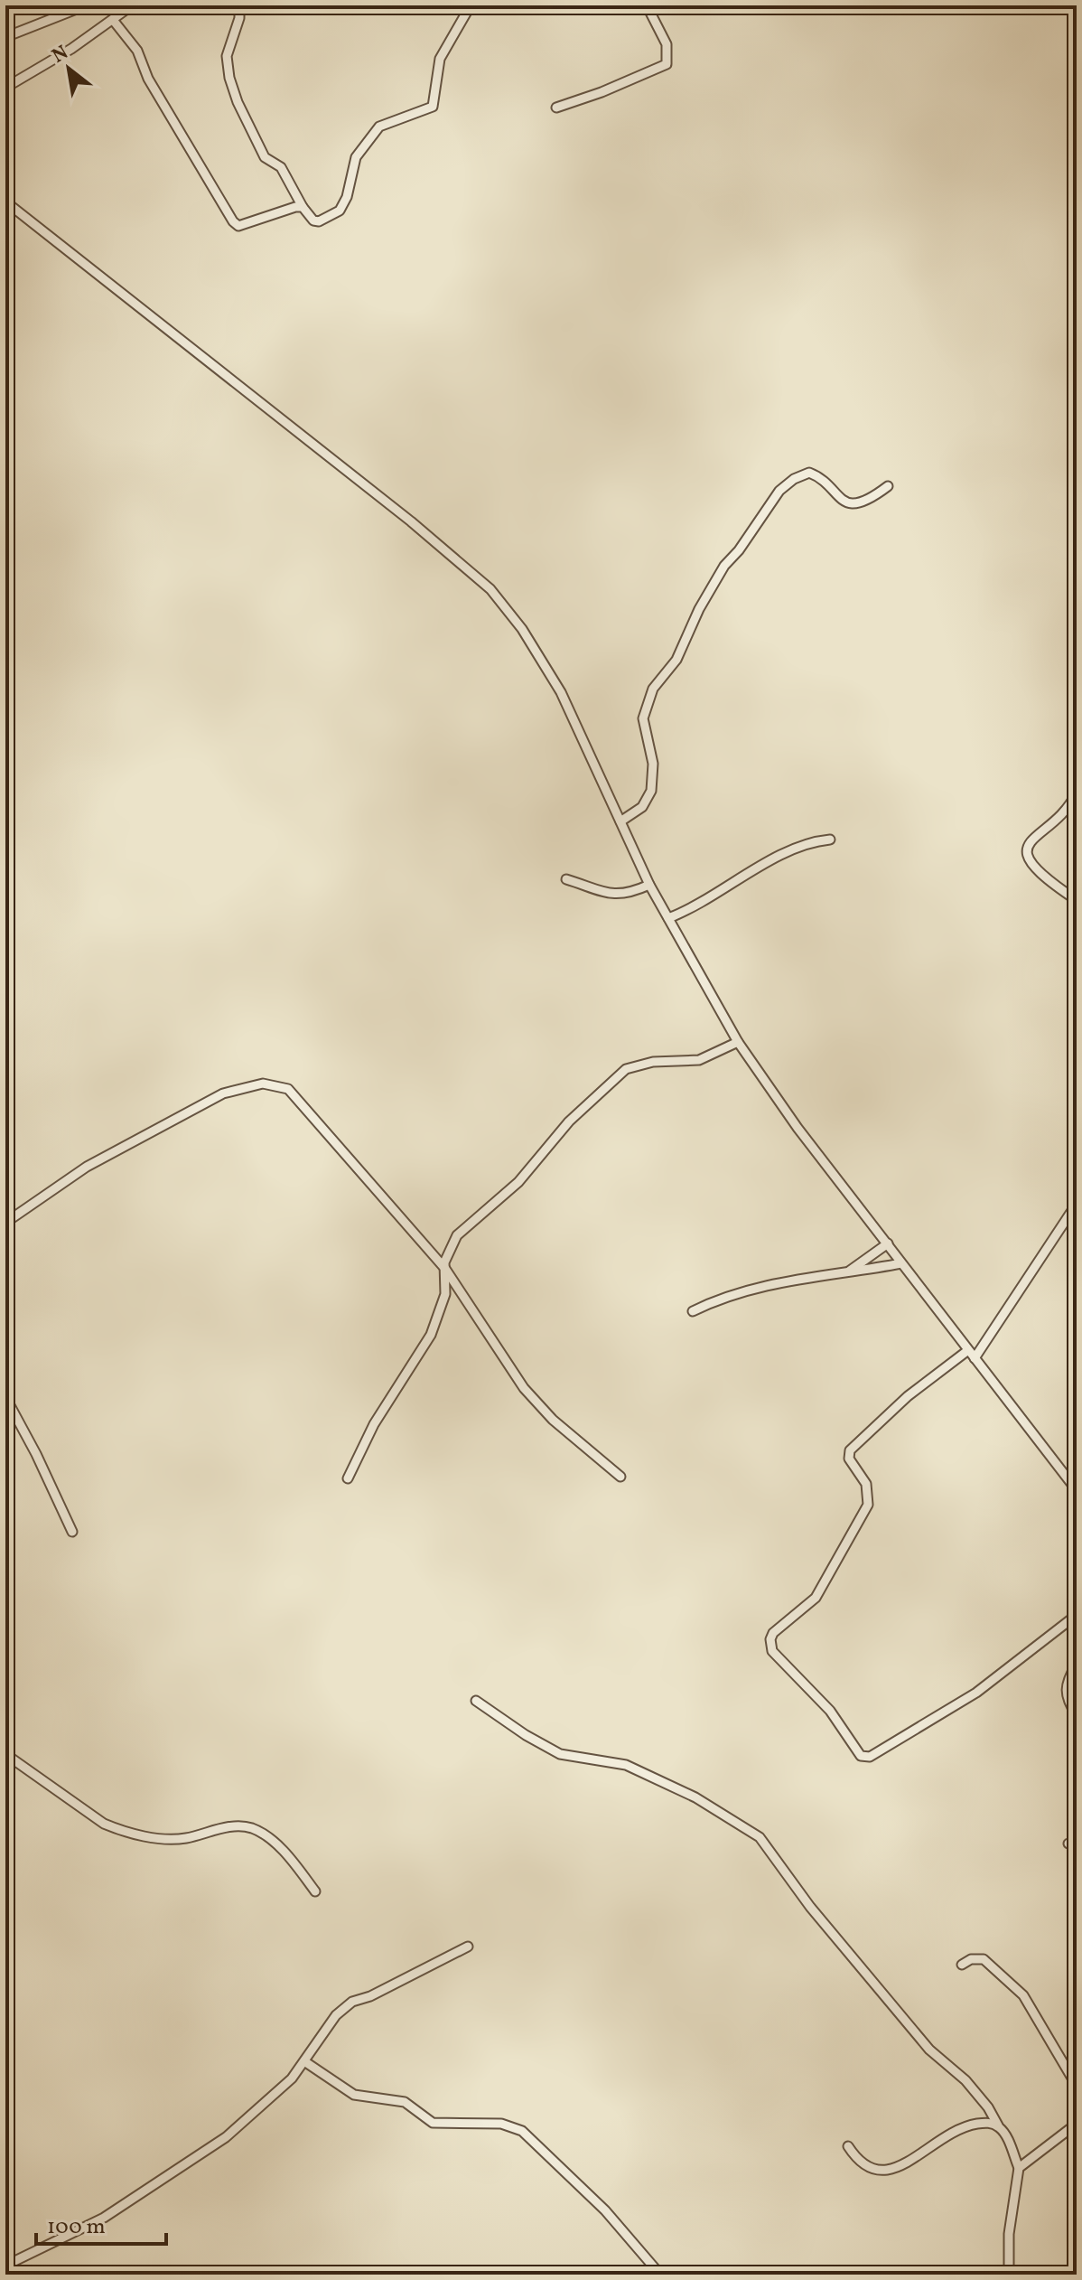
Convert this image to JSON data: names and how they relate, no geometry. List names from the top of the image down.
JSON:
{
  "scale_bar": "100 m",
  "north": "top left"
}
